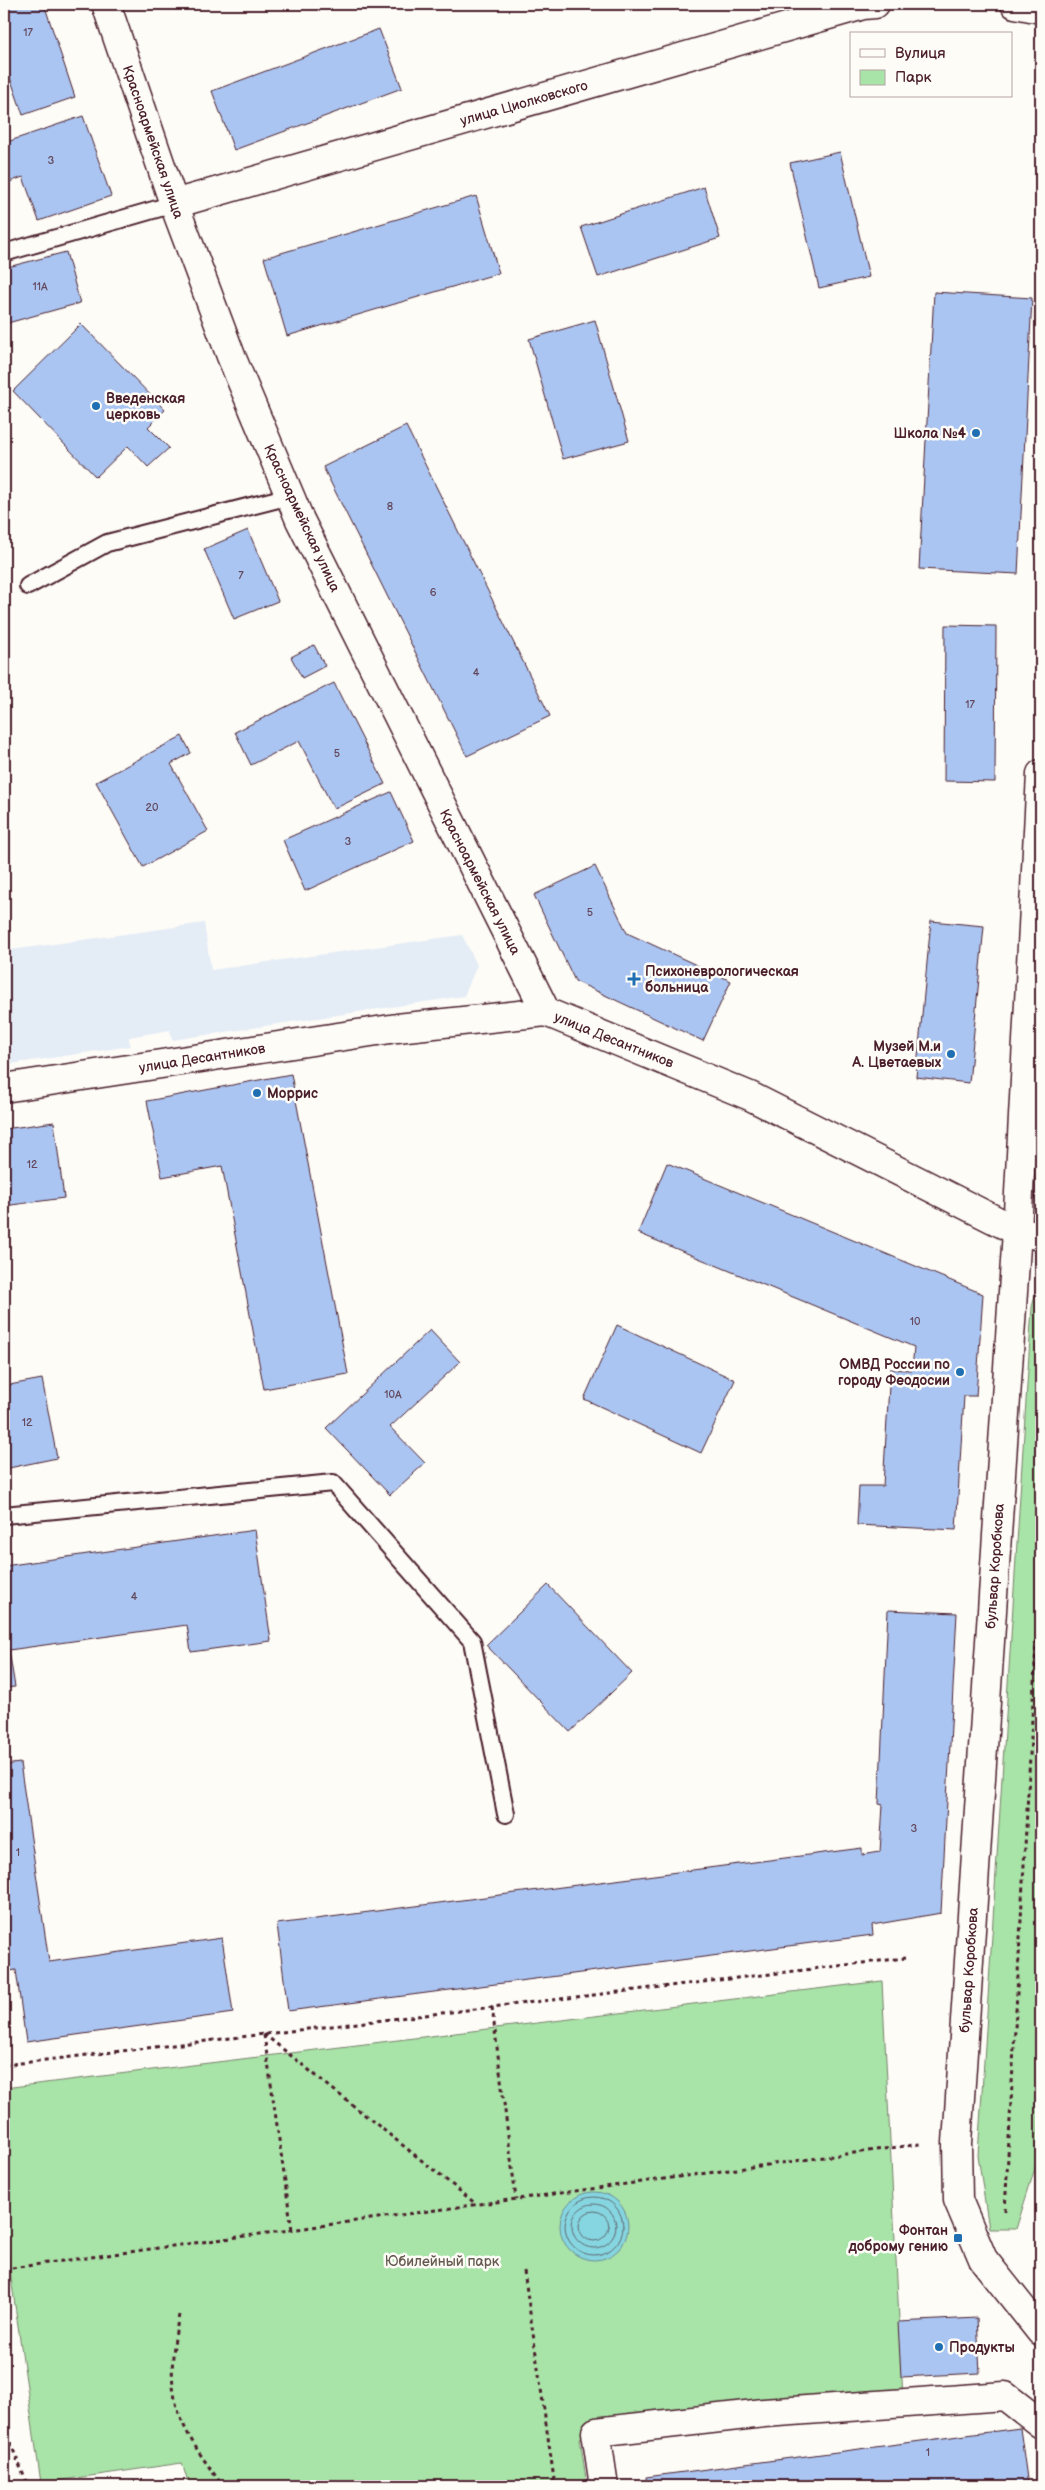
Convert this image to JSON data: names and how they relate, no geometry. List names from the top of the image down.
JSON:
{
  "streets": {
    "main road": [
      "улица Циолковского",
      "Красноармейская улица",
      "улица Десантников",
      "бульвар Коробкова"
    ]
  },
  "crossings": [
    ["улица Циолковского", "Красноармейская улица"],
    ["Красноармейская улица", "улица Десантников"],
    ["улица Десантников", "бульвар Коробкова"]
  ],
  "parks": ["Юбилейный парк"],
  "places": {
    "other": [
      "Введенская церковь",
      "Школа №4",
      "Музей М.и А. Цветаевых",
      "Моррис",
      "ОМВД России по городу Феодосии",
      "Продукты"
    ],
    "health": ["Психоневрологическая больница"],
    "transit": ["Фонтан доброму гению"]
  },
  "house_numbers": [
    "17",
    "3",
    "11А",
    "8",
    "7",
    "6",
    "4",
    "17",
    "5",
    "20",
    "3",
    "5",
    "12",
    "10",
    "10А",
    "12",
    "4",
    "3",
    "1",
    "1"
  ],
  "legend": ["Вулиця", "Парк"]
}
